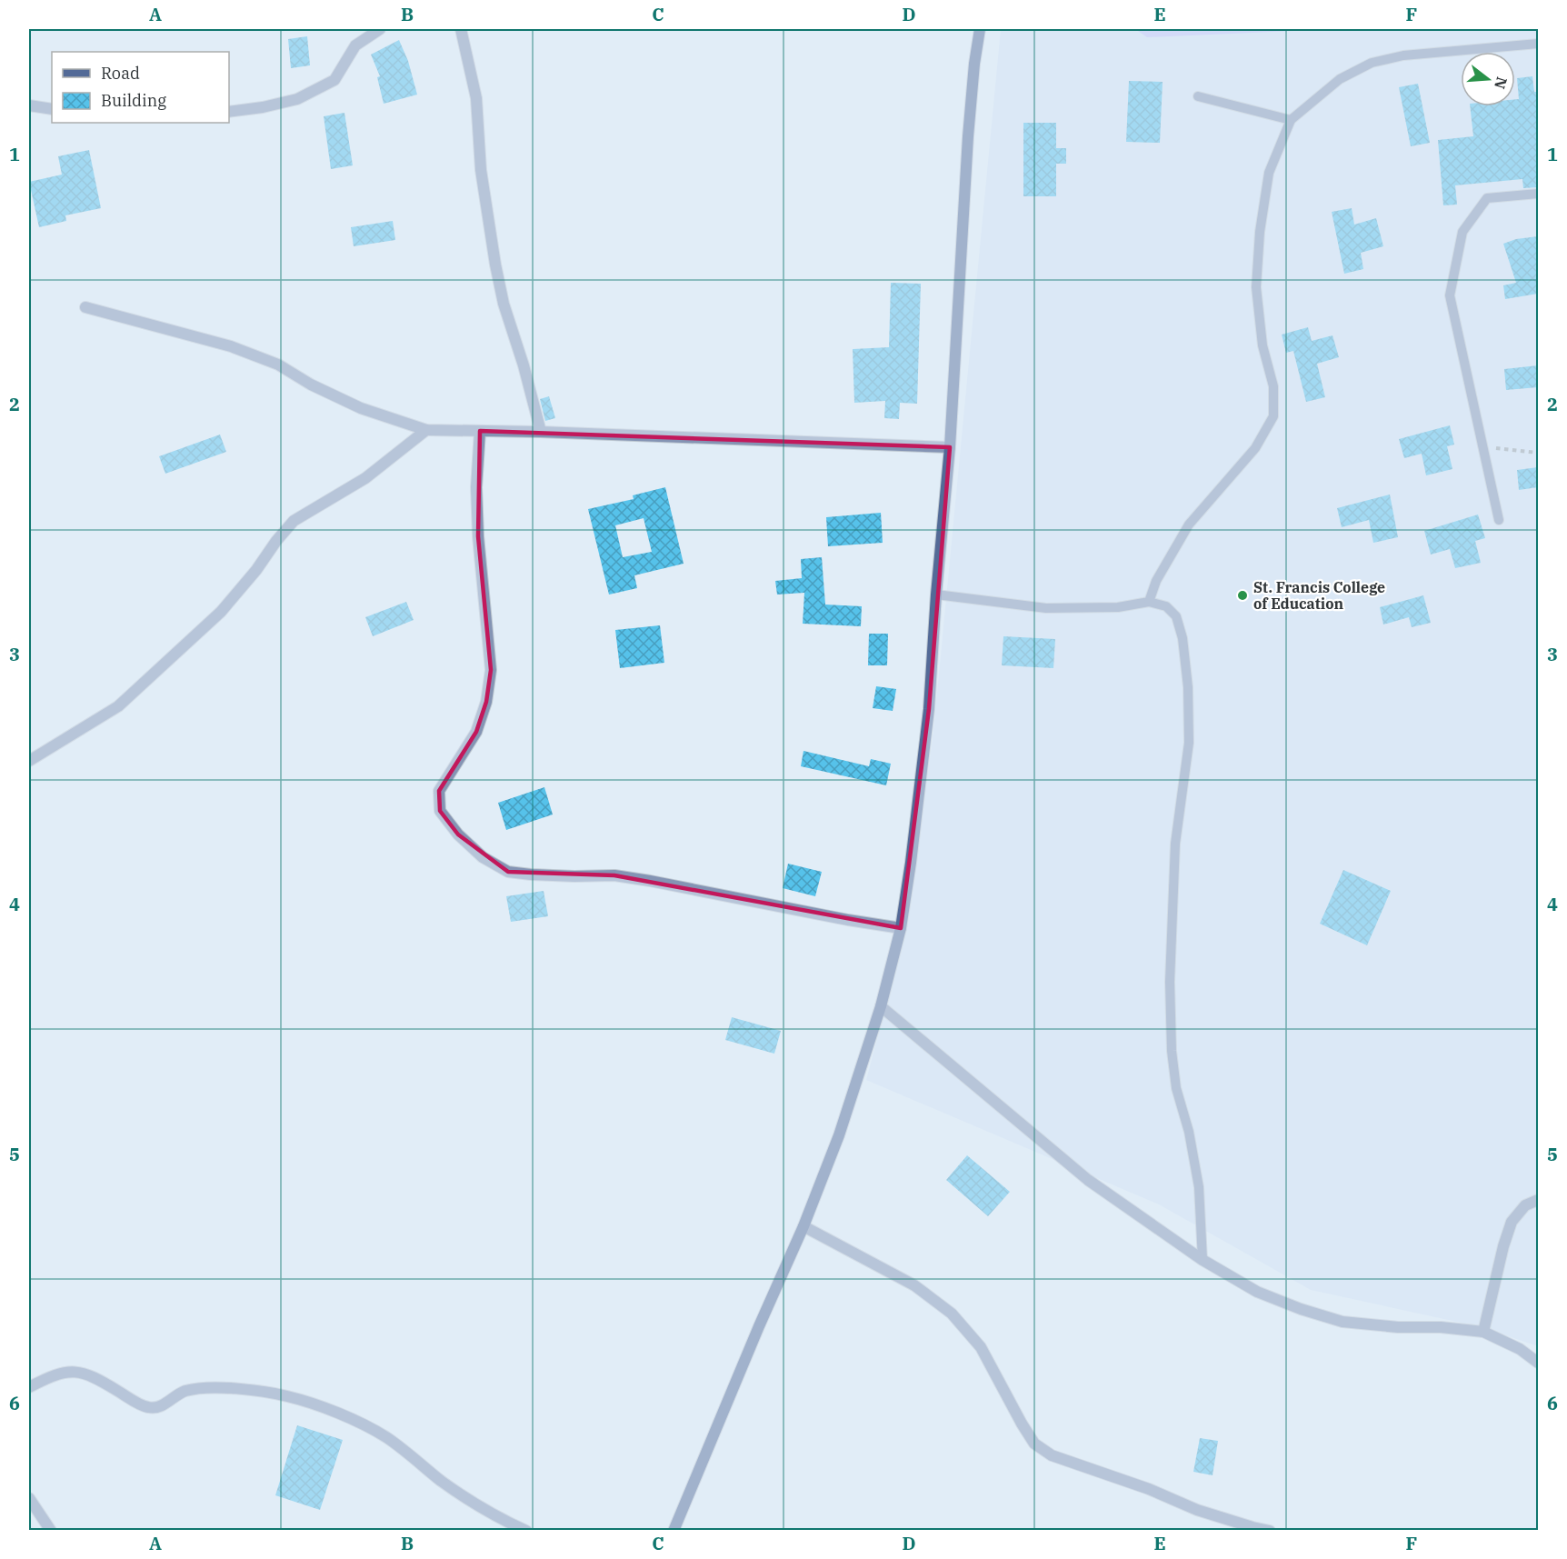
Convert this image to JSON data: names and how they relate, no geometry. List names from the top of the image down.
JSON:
{
  "places": ["St. Francis College of Education"],
  "legend": ["Road", "Building"],
  "north": "right",
  "grid": {
    "columns": [
      "A",
      "B",
      "C",
      "D",
      "E",
      "F"
    ],
    "rows": [
      "1",
      "2",
      "3",
      "4",
      "5",
      "6"
    ]
  }
}
